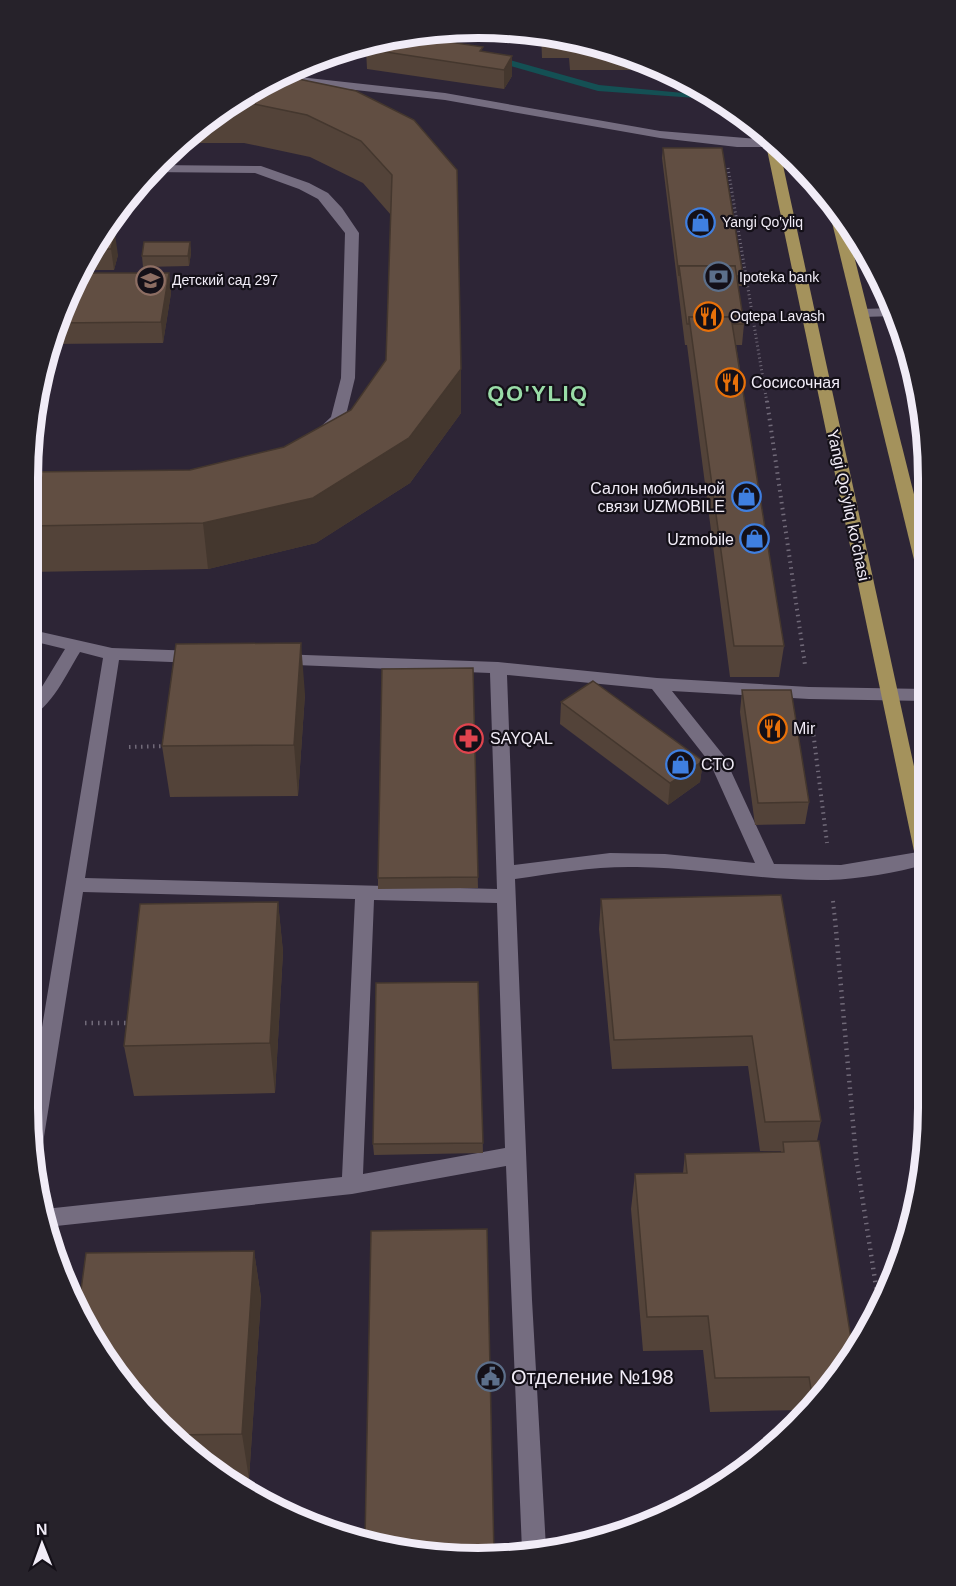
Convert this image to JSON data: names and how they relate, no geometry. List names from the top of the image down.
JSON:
{
  "streets": {
    "main road": ["Yangi Qo'yliq ko'chasi"]
  },
  "districts": ["QO'YLIQ"],
  "places": {
    "shop": [
      "Yangi Qo'yliq",
      "Салон мобильной связи UZMOBILE",
      "Uzmobile",
      "CTO"
    ],
    "bank": ["Ipoteka bank"],
    "school or university": ["Детский сад 297"],
    "restaurant": ["Oqtepa Lavash", "Сосисочная", "Mir"],
    "pharmacy": ["SAYQAL"],
    "public building": ["Отделение №198"]
  },
  "north": "top"
}
